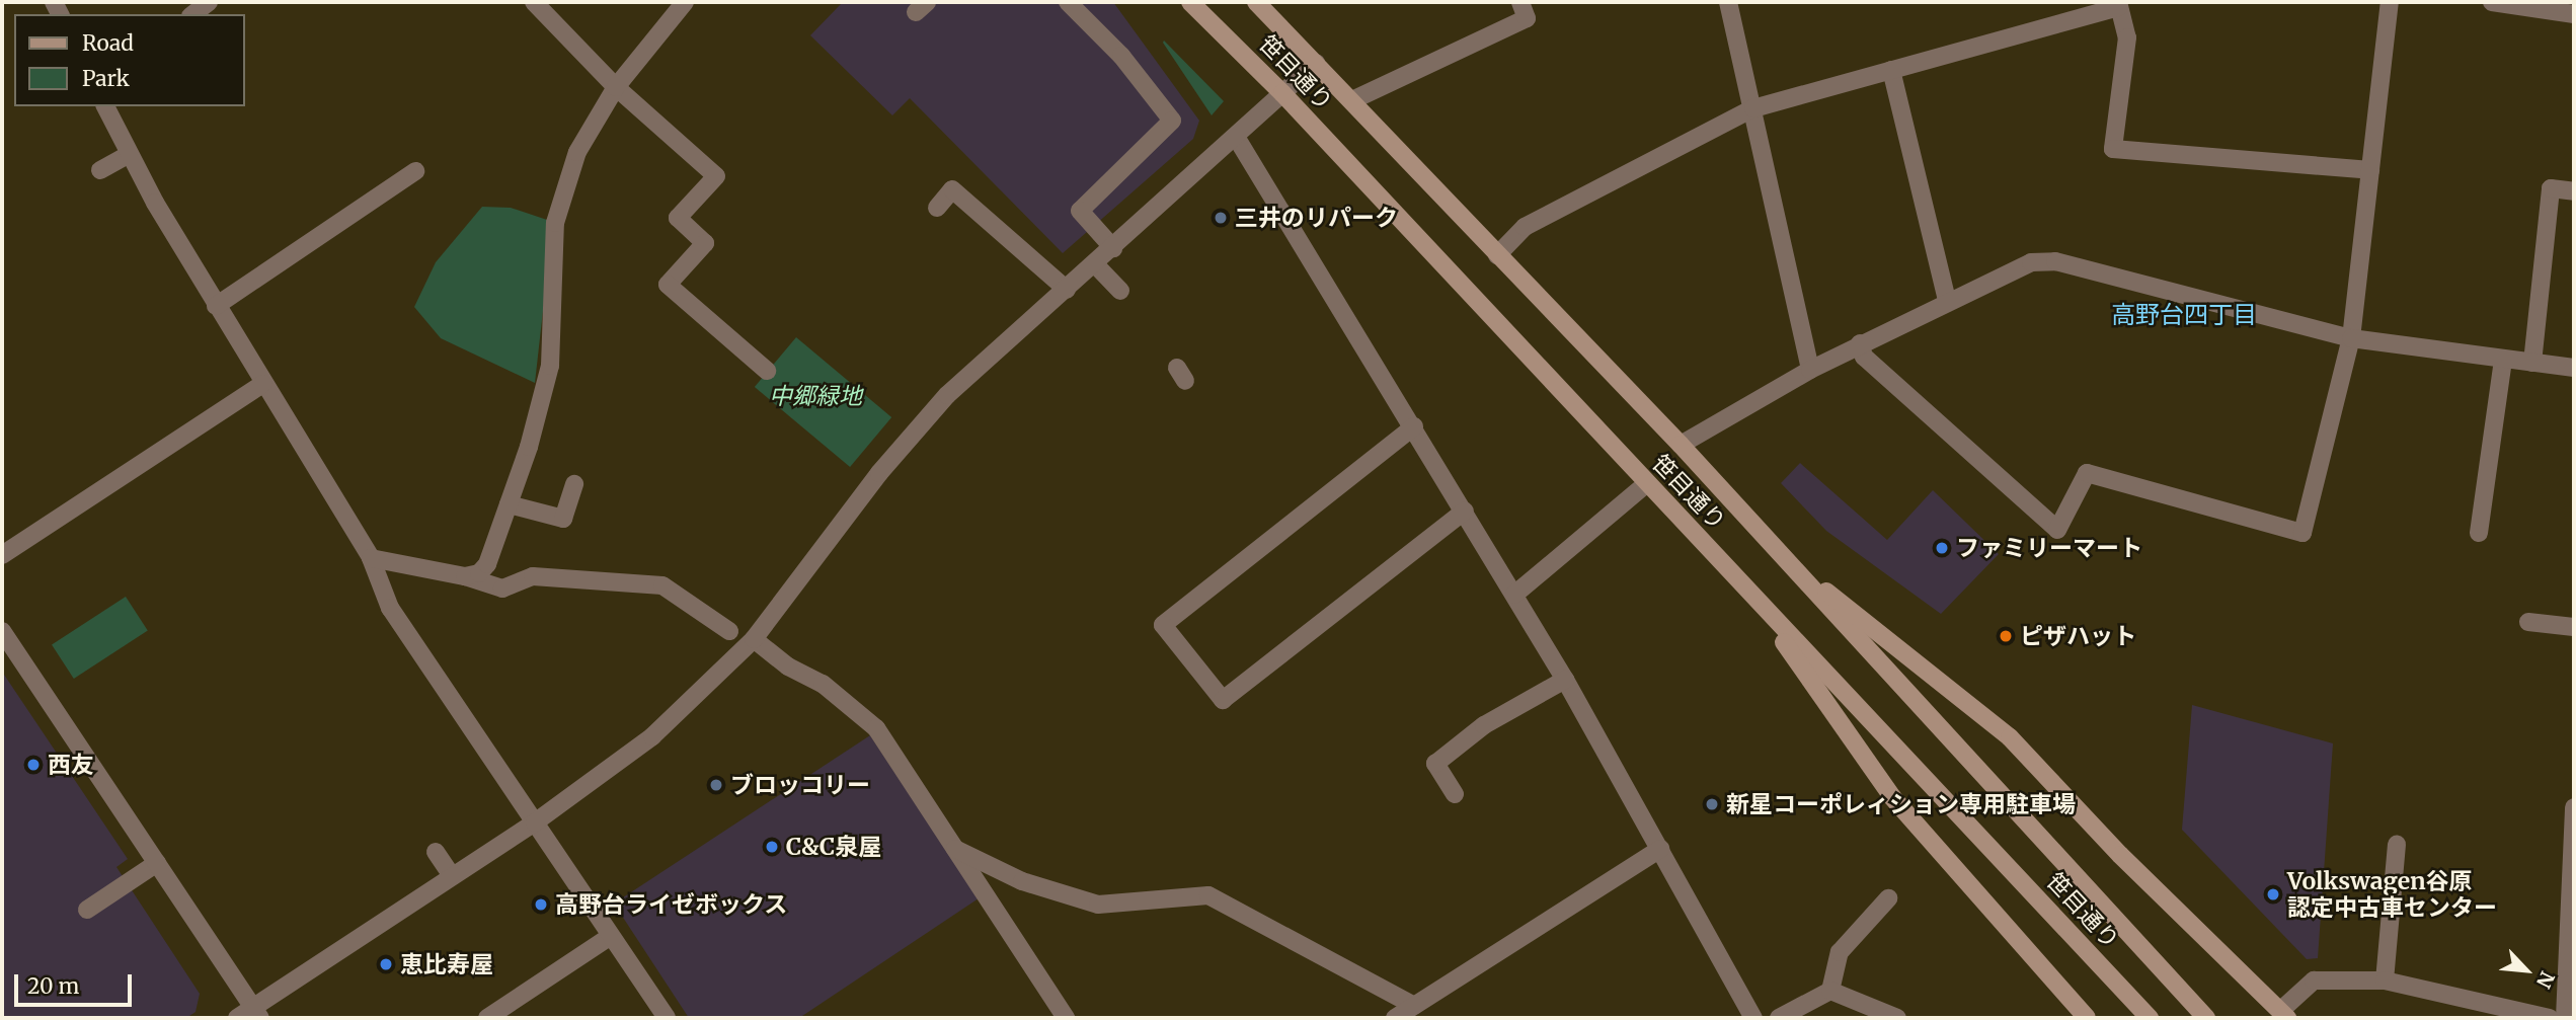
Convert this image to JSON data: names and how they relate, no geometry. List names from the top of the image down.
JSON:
{
  "streets": {
    "main road": ["笹目通り"]
  },
  "districts": ["高野台四丁目"],
  "parks": ["中郷緑地"],
  "places": [
    "三井のリパーク",
    "ファミリーマート",
    "ピザハット",
    "西友",
    "ブロッコリー",
    "新星コーポレィション専用駐車場",
    "C&C泉屋",
    "Volkswagen谷原 認定中古車センター",
    "高野台ライゼボックス",
    "恵比寿屋"
  ],
  "legend": ["Road", "Park"],
  "scale_bar": "20 m",
  "north": "bottom right"
}
